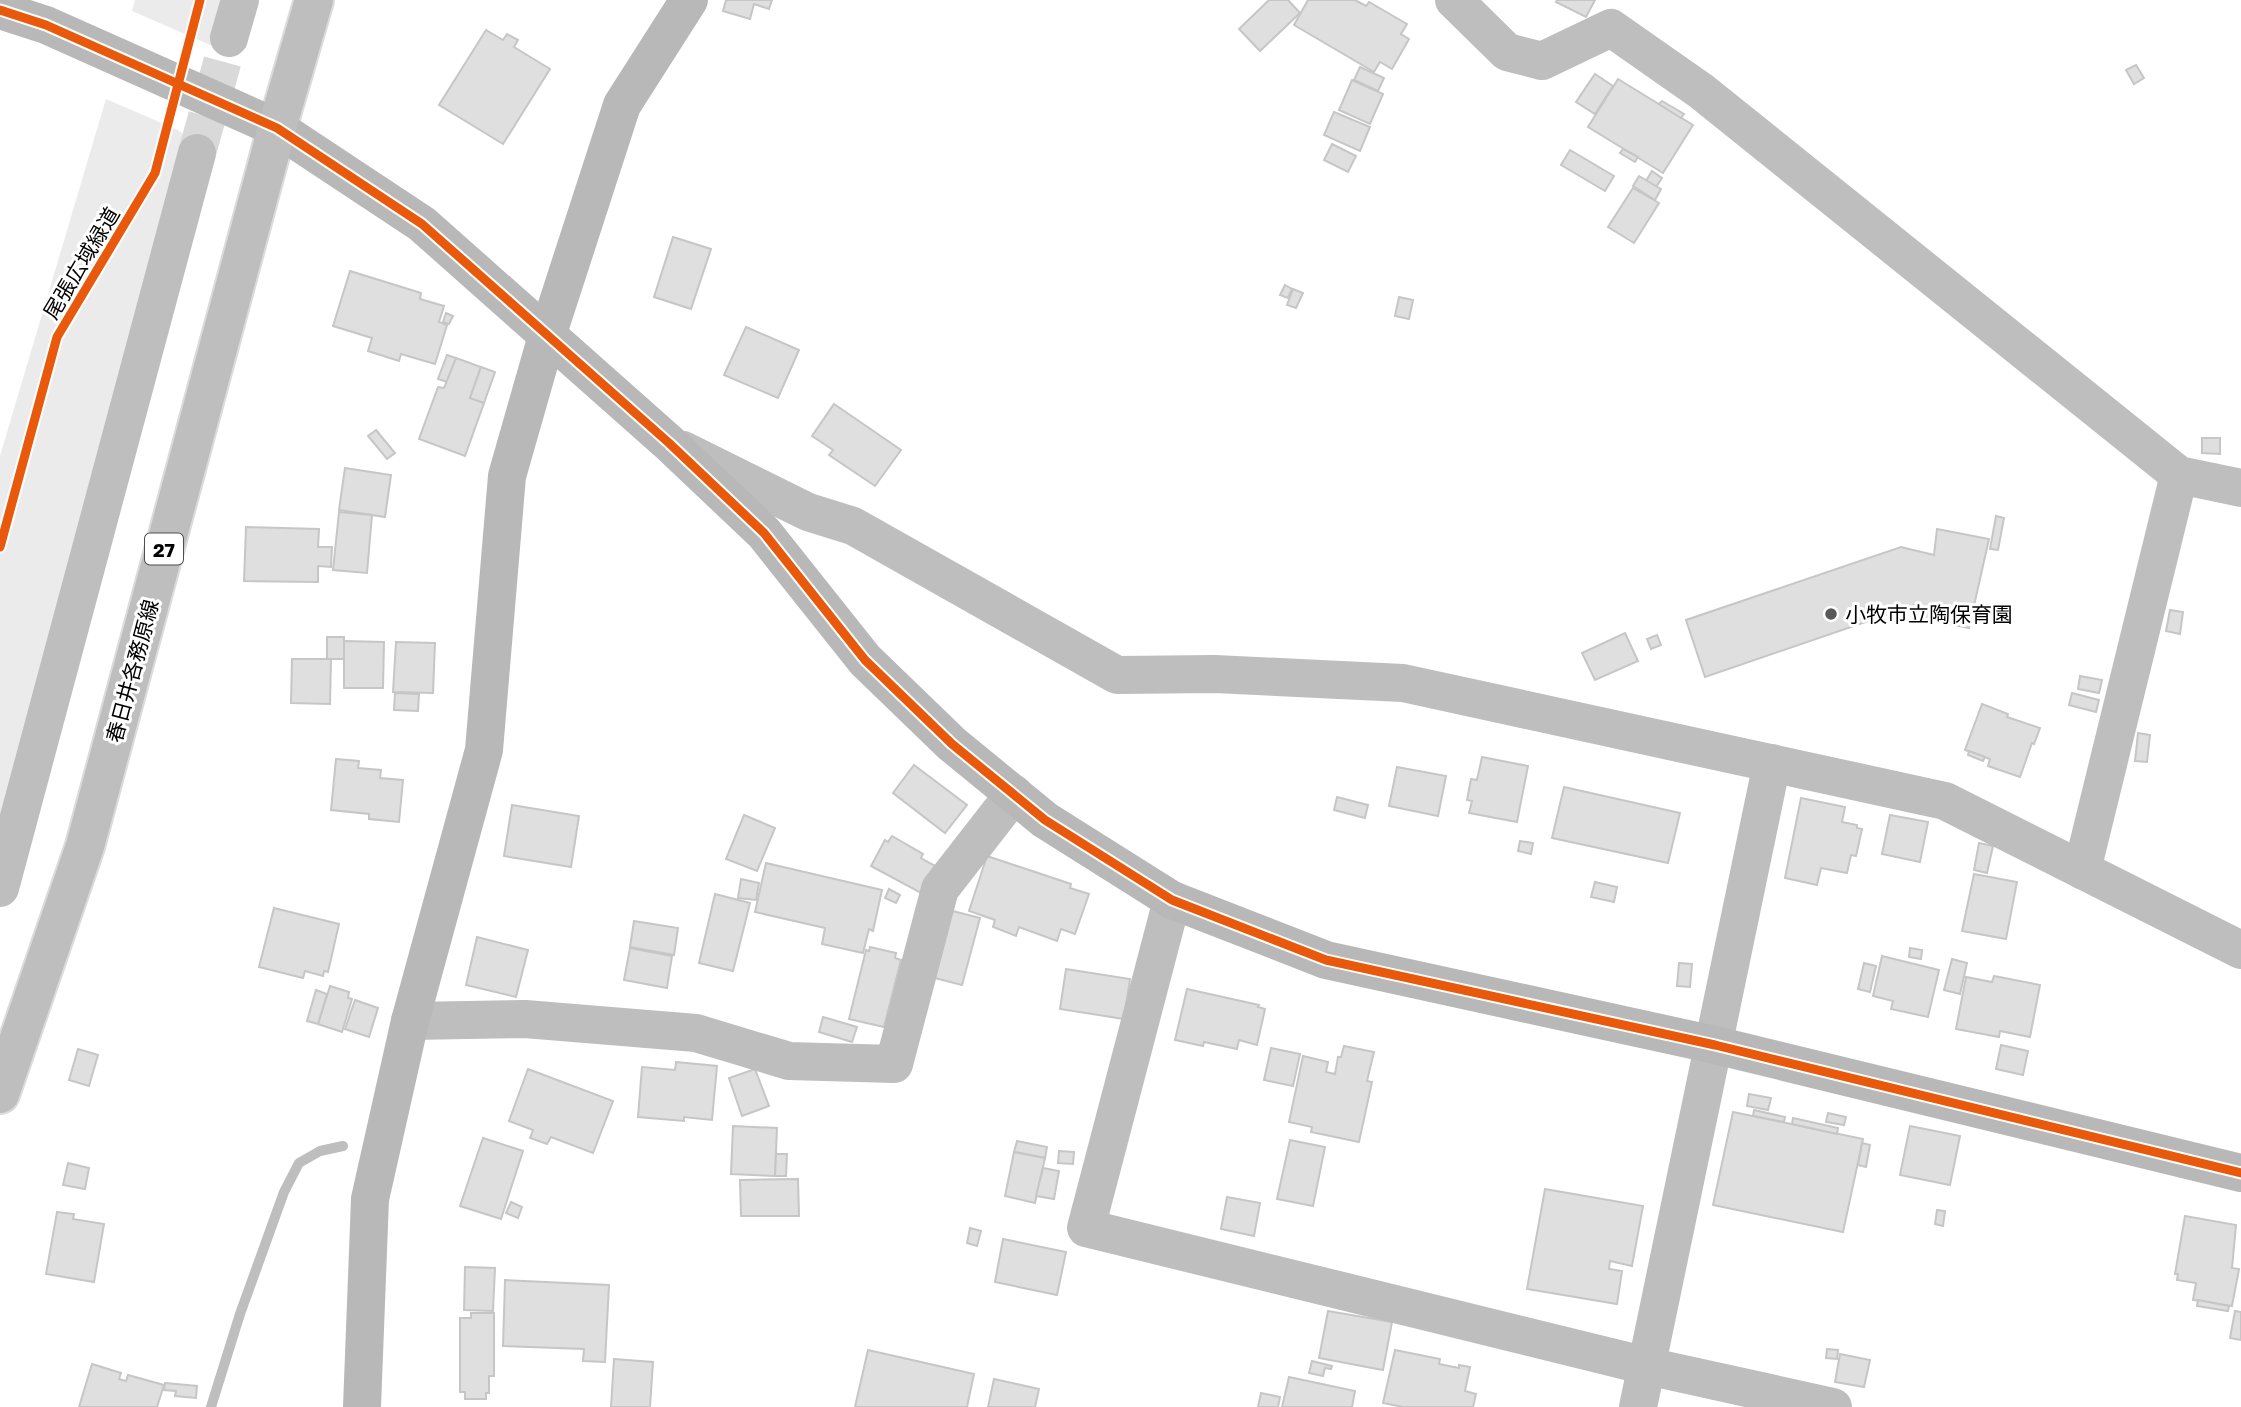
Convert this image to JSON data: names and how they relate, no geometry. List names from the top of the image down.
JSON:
{
  "streets": {
    "street": ["27", "春日井各務原線"],
    "cycle path": ["尾張広域緑道"]
  },
  "places": ["小牧市立陶保育園"]
}
